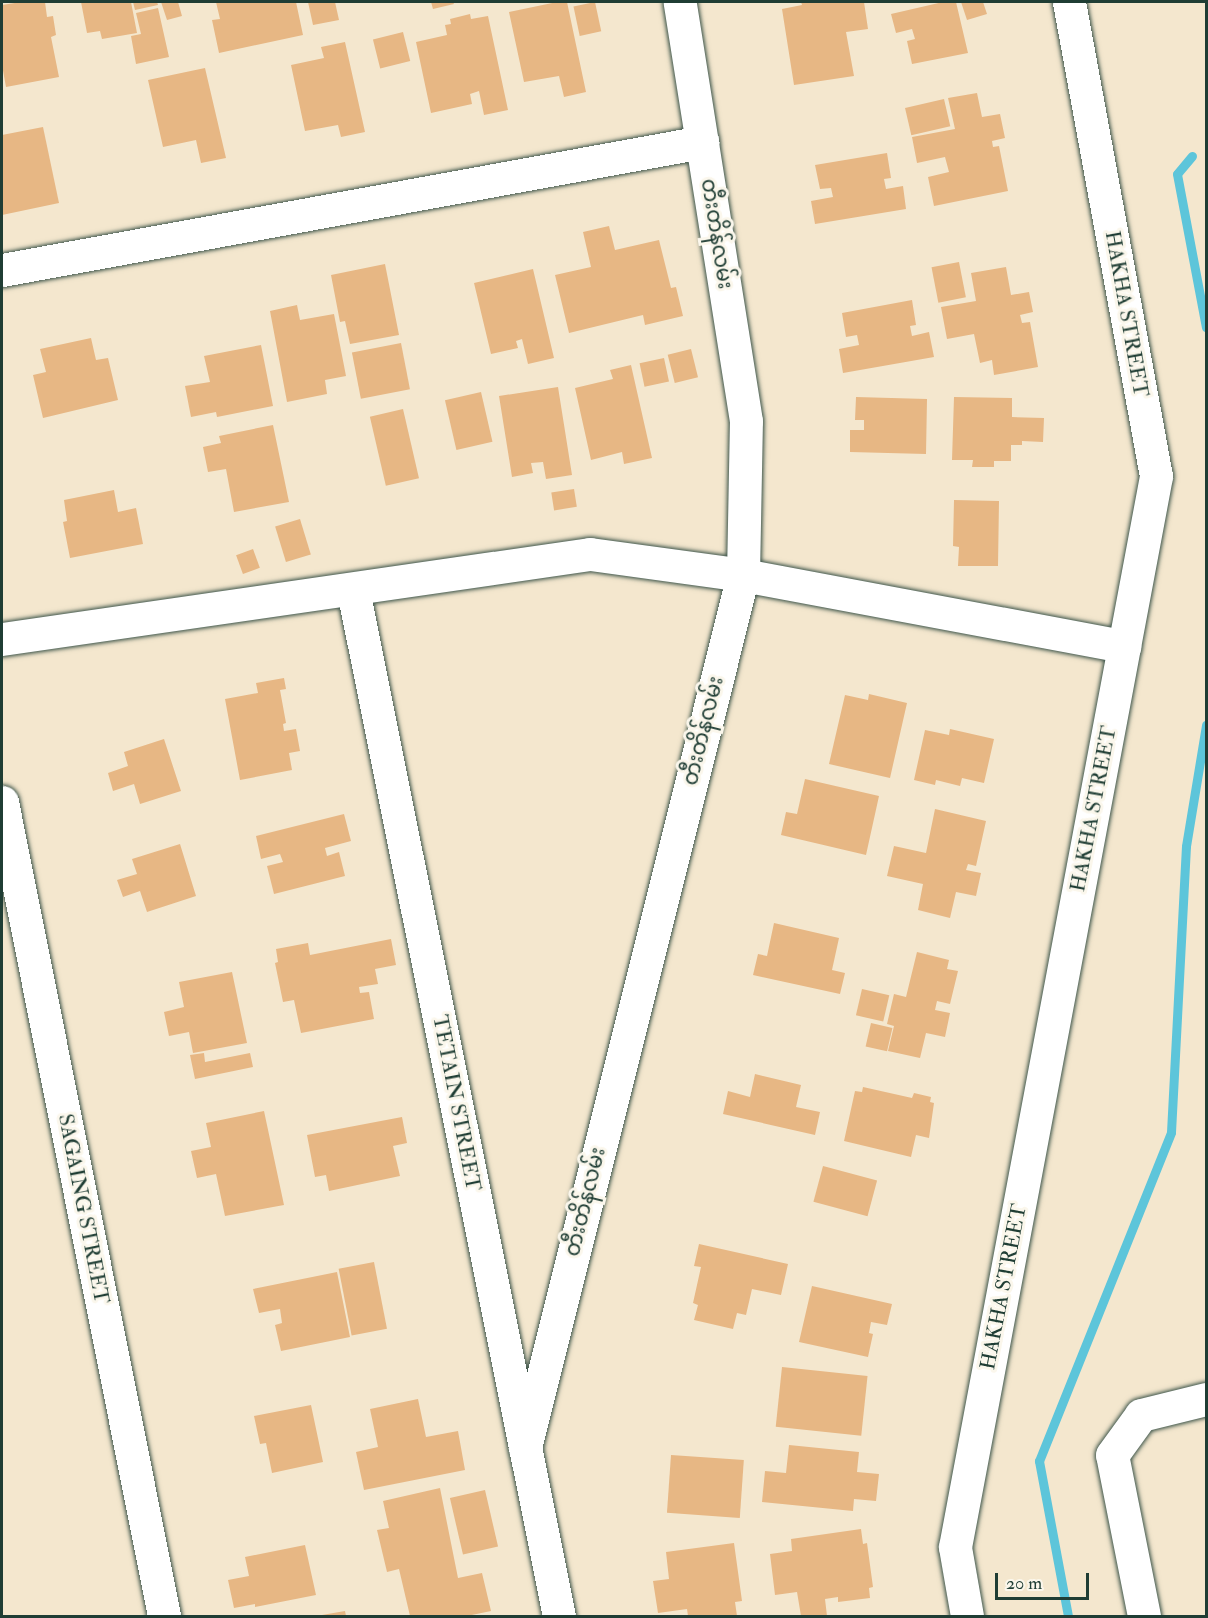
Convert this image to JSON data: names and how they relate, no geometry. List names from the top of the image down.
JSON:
{
  "streets": {
    "street": [
      "တီးတိန်လမ်း",
      "HAKHA STREET",
      "TETAIN STREET",
      "SAGAING STREET"
    ]
  },
  "crossings": [
    ["တီးတိန်လမ်း", "TETAIN STREET"]
  ],
  "scale_bar": "20 m"
}
